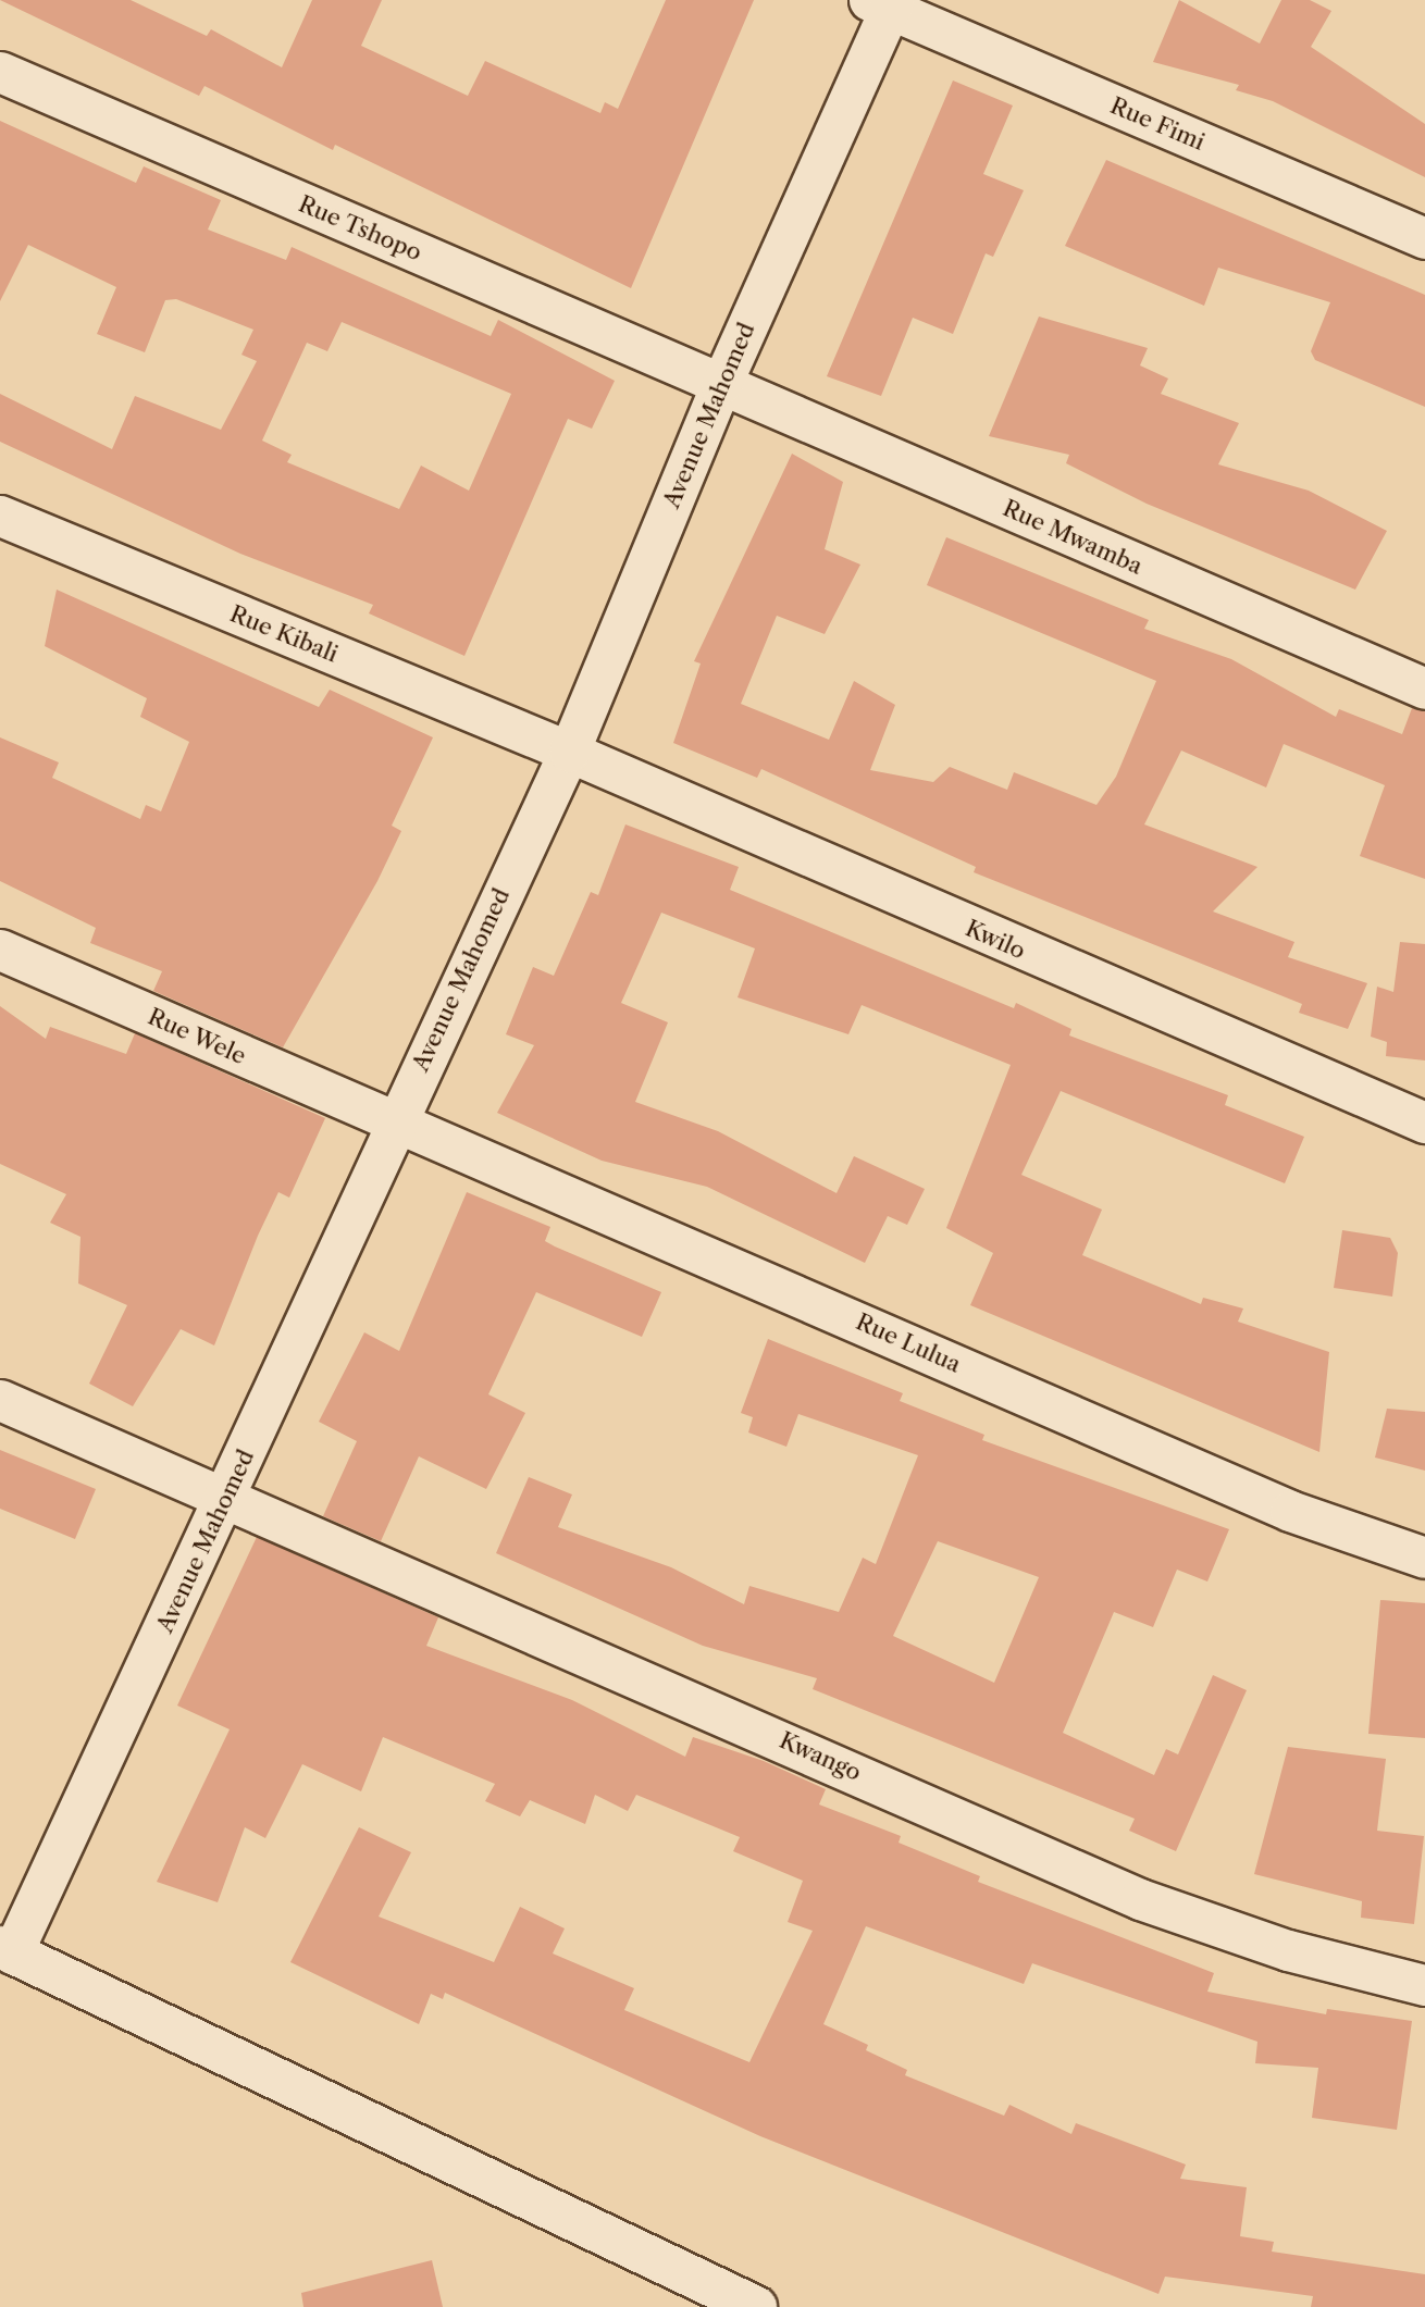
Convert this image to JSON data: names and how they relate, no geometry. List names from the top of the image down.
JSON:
{
  "streets": {
    "street": [
      "Rue Fimi",
      "Rue Tshopo",
      "Avenue Mahomed",
      "Rue Mwamba",
      "Rue Kibali",
      "Kwilo",
      "Rue Wele",
      "Rue Lulua",
      "Kwango"
    ]
  },
  "crossings": [
    ["Rue Fimi", "Avenue Mahomed"],
    ["Rue Tshopo", "Avenue Mahomed"],
    ["Rue Tshopo", "Rue Mwamba"],
    ["Avenue Mahomed", "Rue Mwamba"],
    ["Avenue Mahomed", "Rue Kibali"],
    ["Avenue Mahomed", "Kwilo"],
    ["Avenue Mahomed", "Rue Wele"],
    ["Avenue Mahomed", "Rue Lulua"],
    ["Avenue Mahomed", "Kwango"],
    ["Rue Kibali", "Kwilo"],
    ["Rue Wele", "Rue Lulua"]
  ]
}
